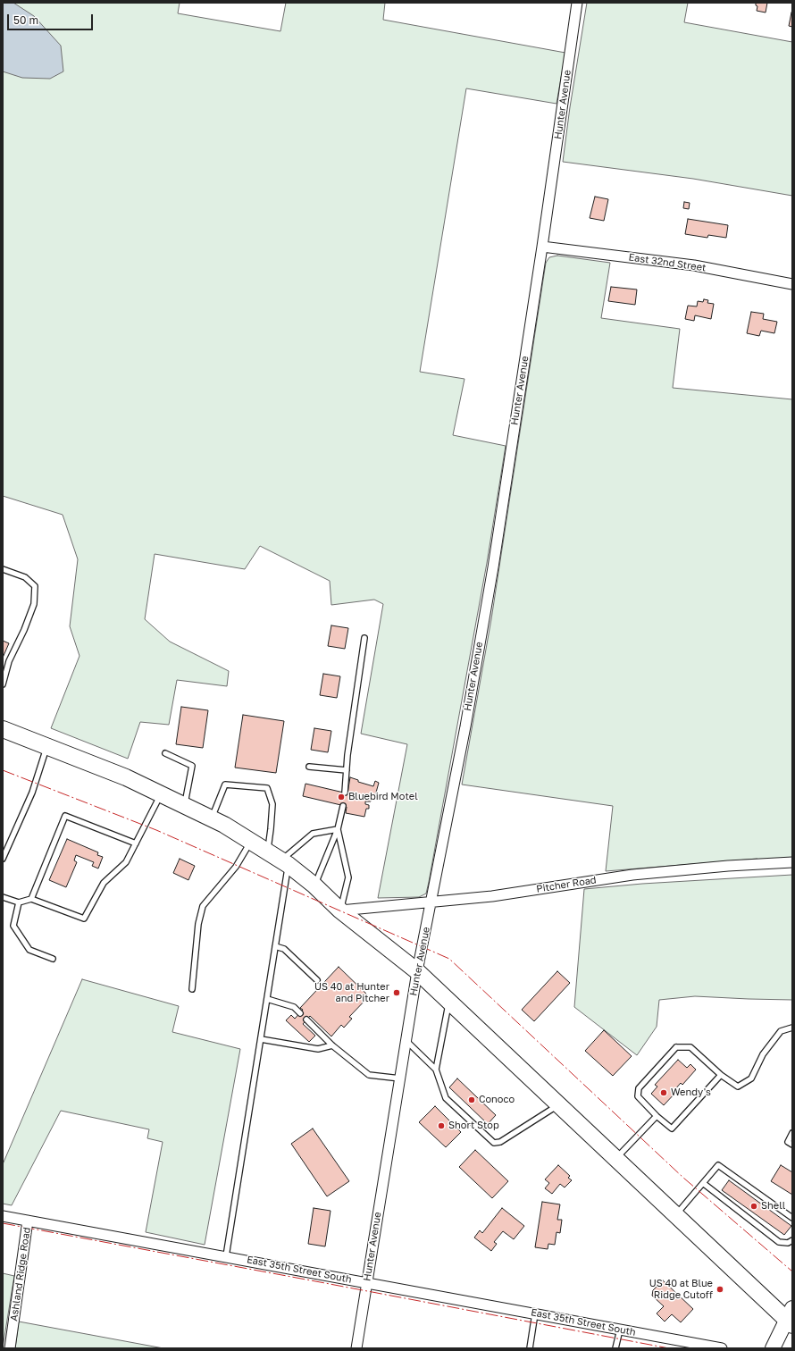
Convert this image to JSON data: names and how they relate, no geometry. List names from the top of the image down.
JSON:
{
  "streets": {
    "street": [
      "Hunter Avenue",
      "East 32nd Street",
      "Pitcher Road",
      "East 35th Street South",
      "Ashland Ridge Road"
    ]
  },
  "crossings": [
    ["Hunter Avenue", "East 32nd Street"],
    ["Hunter Avenue", "Pitcher Road"],
    ["Hunter Avenue", "East 35th Street South"],
    ["East 35th Street South", "Ashland Ridge Road"]
  ],
  "places": [
    "Bluebird Motel",
    "US 40 at Hunter and Pitcher",
    "Wendy's",
    "Conoco",
    "Short Stop",
    "Shell",
    "US 40 at Blue Ridge Cutoff"
  ],
  "scale_bar": "50 m"
}
